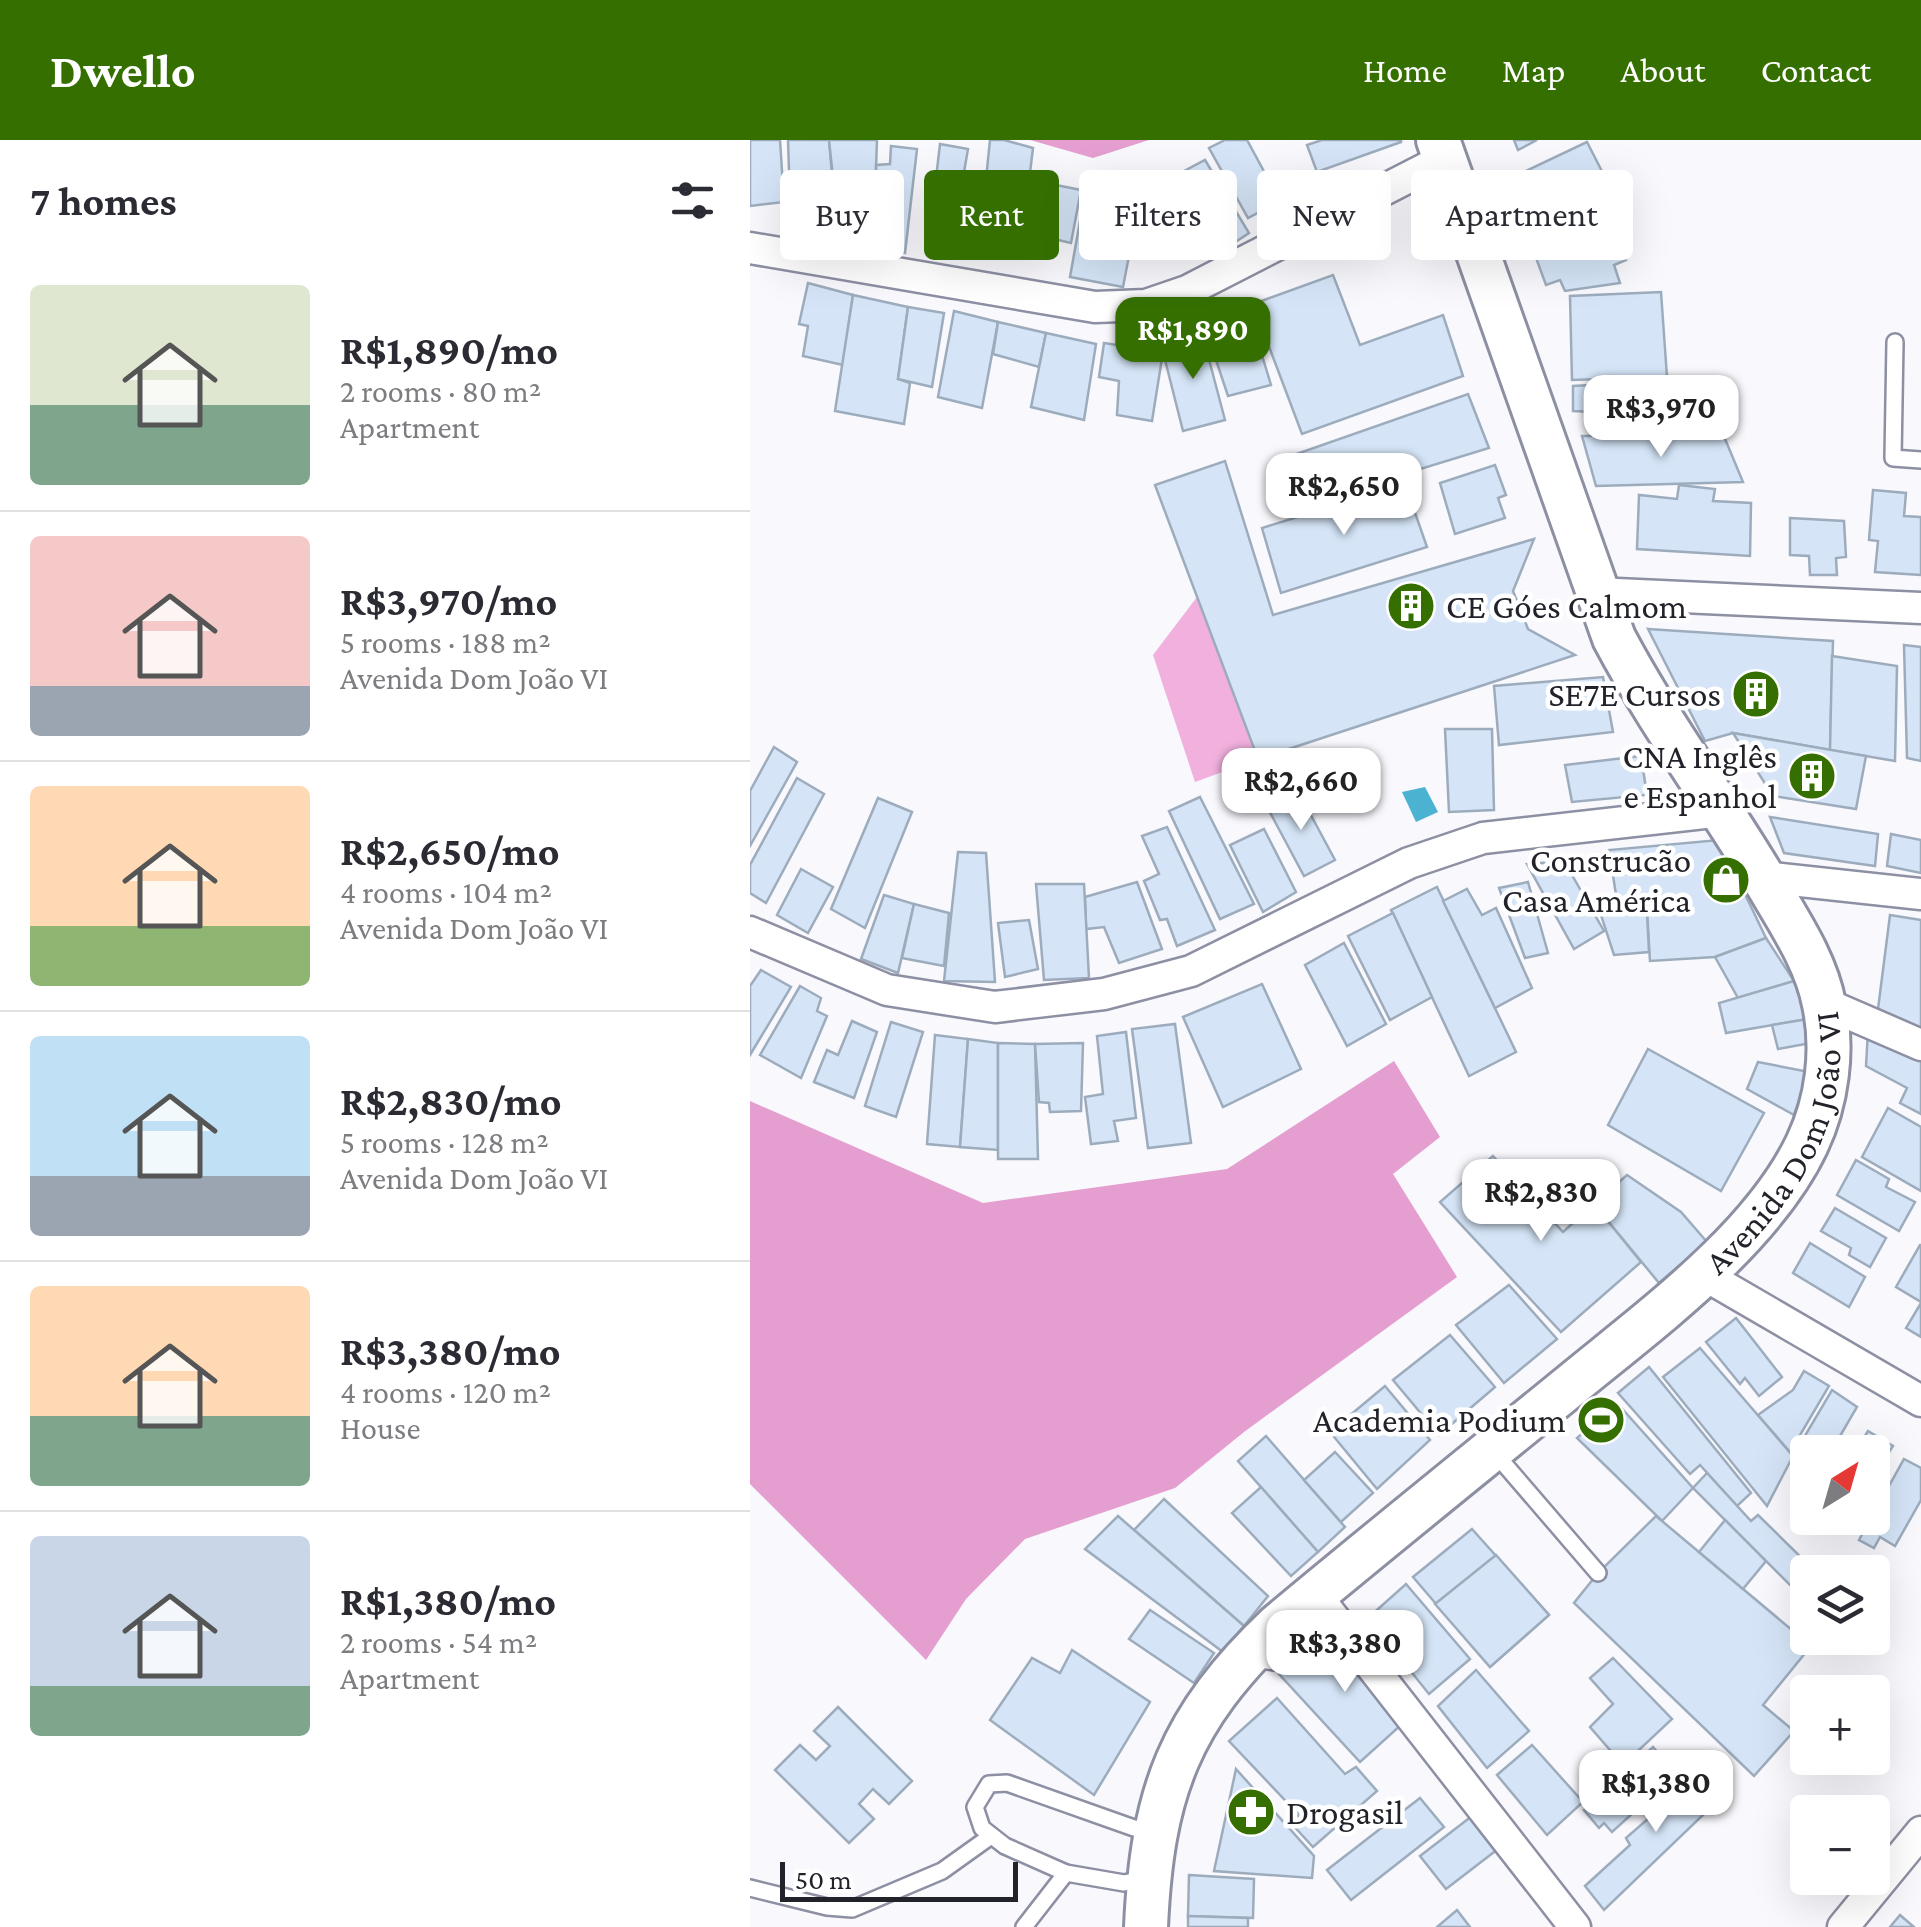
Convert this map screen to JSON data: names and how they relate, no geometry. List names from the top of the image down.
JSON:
{
  "streets": {
    "main road": ["Avenida Dom João VI"]
  },
  "places": {
    "building": ["CE Góes Calmom", "SE7E Cursos", "CNA Inglês e Espanhol"],
    "shop": ["Construcão Casa América"],
    "sports": ["Academia Podium"],
    "pharmacy": ["Drogasil"]
  },
  "scale_bar": "50 m",
  "north": "top right",
  "page": {
    "header": "Dwello",
    "nav": [
      "Home",
      "Map",
      "About",
      "Contact"
    ],
    "heading": "7 homes",
    "chip": [
      "Buy",
      "Rent",
      "Filters",
      "New",
      "Apartment"
    ],
    "list": [
      {
        "name": "R$1,890/mo",
        "note": "2 rooms · 80 m² · Apartment"
      },
      {
        "name": "R$3,970/mo",
        "note": "5 rooms · 188 m² · Avenida Dom João VI"
      },
      {
        "name": "R$2,650/mo",
        "note": "4 rooms · 104 m² · Avenida Dom João VI"
      },
      {
        "name": "R$2,830/mo",
        "note": "5 rooms · 128 m² · Avenida Dom João VI"
      },
      {
        "name": "R$3,380/mo",
        "note": "4 rooms · 120 m² · House"
      },
      {
        "name": "R$1,380/mo",
        "note": "2 rooms · 54 m² · Apartment"
      }
    ],
    "price": [
      "R$1,890",
      "R$3,970",
      "R$2,650",
      "R$2,660",
      "R$2,830",
      "R$3,380",
      "R$1,380"
    ],
    "map_buttons": ["+", "−"],
    "scale": "50 m"
  }
}
